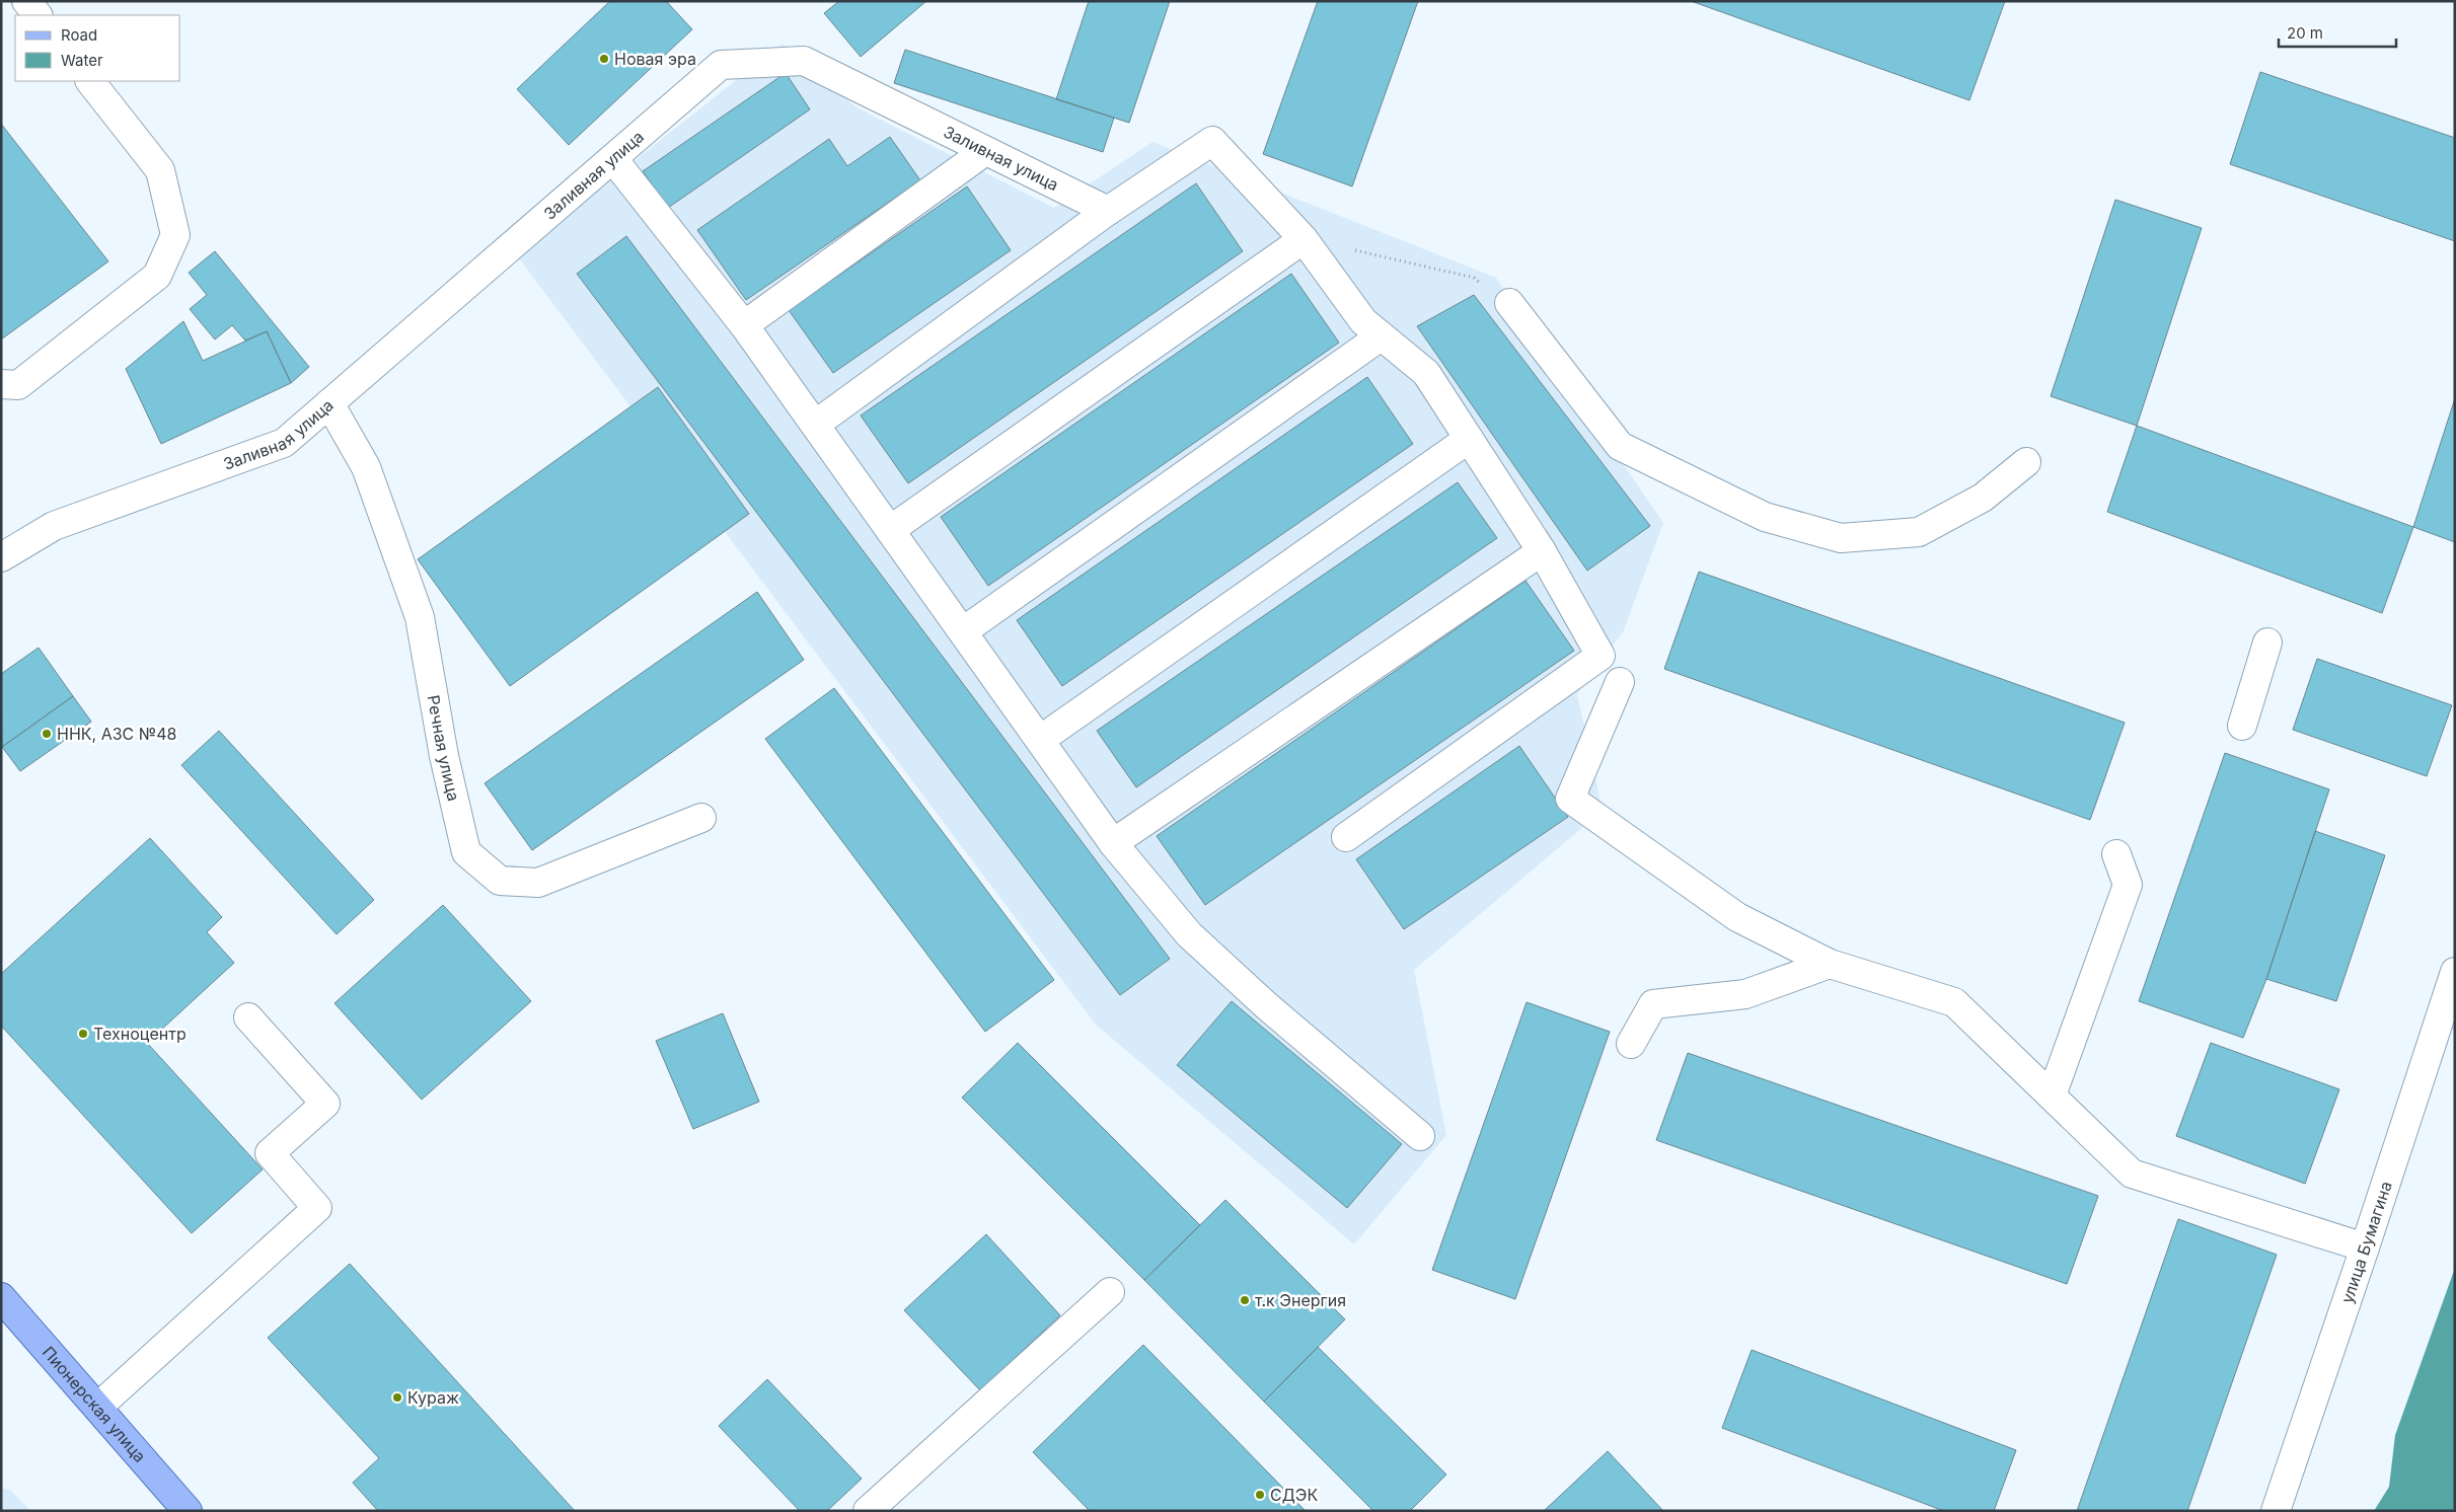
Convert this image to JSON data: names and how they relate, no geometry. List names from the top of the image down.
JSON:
{
  "streets": {
    "main road": ["Пионерская улица"],
    "street": ["Заливная улица", "Речная улица", "улица Бумагина"]
  },
  "crossings": [
    ["Заливная улица", "Речная улица"]
  ],
  "places": [
    "Новая эра",
    "ННК, АЗС №48",
    "Техноцентр",
    "т.к Энергия",
    "Кураж",
    "СДЭК"
  ],
  "legend": ["Road", "Water"],
  "scale_bar": "20 m"
}
